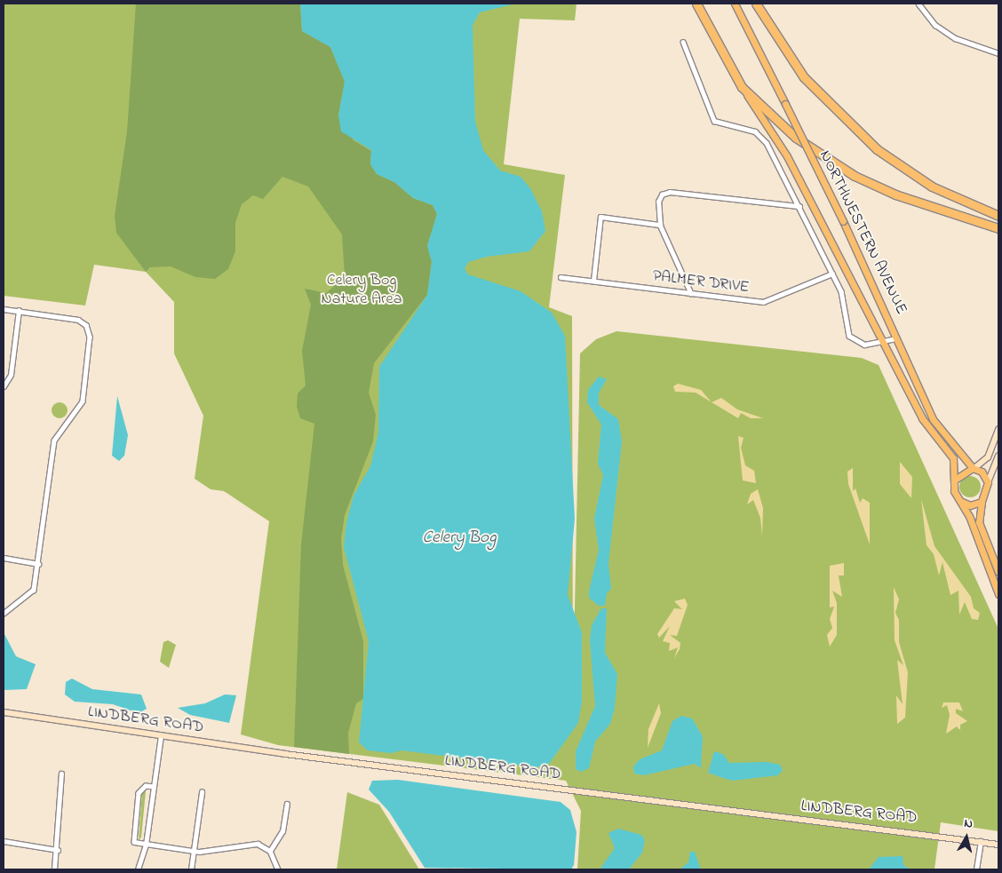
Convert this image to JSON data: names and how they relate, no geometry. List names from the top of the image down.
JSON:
{
  "streets": {
    "main road": ["NORTHWESTERN AVENUE", "LINDBERG ROAD"],
    "street": ["PALMER DRIVE"]
  },
  "water": ["Celery Bog"],
  "parks": ["Celery Bog Nature Area"],
  "north": "top"
}
